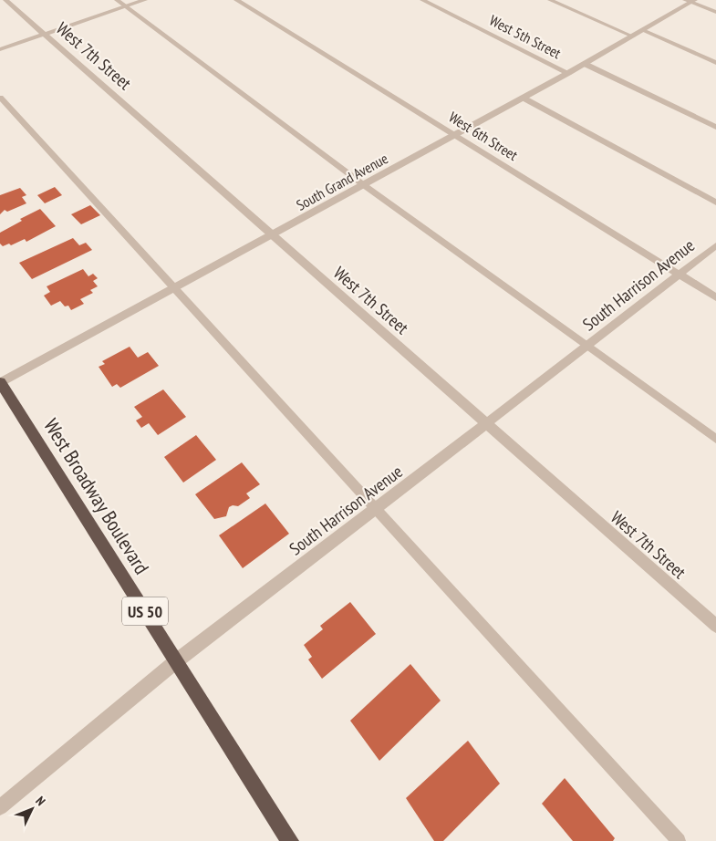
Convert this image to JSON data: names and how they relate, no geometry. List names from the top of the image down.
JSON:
{
  "streets": {
    "highway": ["West Broadway Boulevard", "US 50"],
    "street": [
      "West 5th Street",
      "West 7th Street",
      "West 6th Street",
      "South Grand Avenue",
      "South Harrison Avenue"
    ]
  },
  "crossings": [
    ["West 5th Street", "South Grand Avenue"],
    ["West 7th Street", "South Grand Avenue"],
    ["West 7th Street", "South Harrison Avenue"],
    ["West 6th Street", "South Grand Avenue"],
    ["West 6th Street", "South Harrison Avenue"],
    ["South Grand Avenue", "West Broadway Boulevard"],
    ["South Harrison Avenue", "West Broadway Boulevard"]
  ],
  "north": "top right"
}
